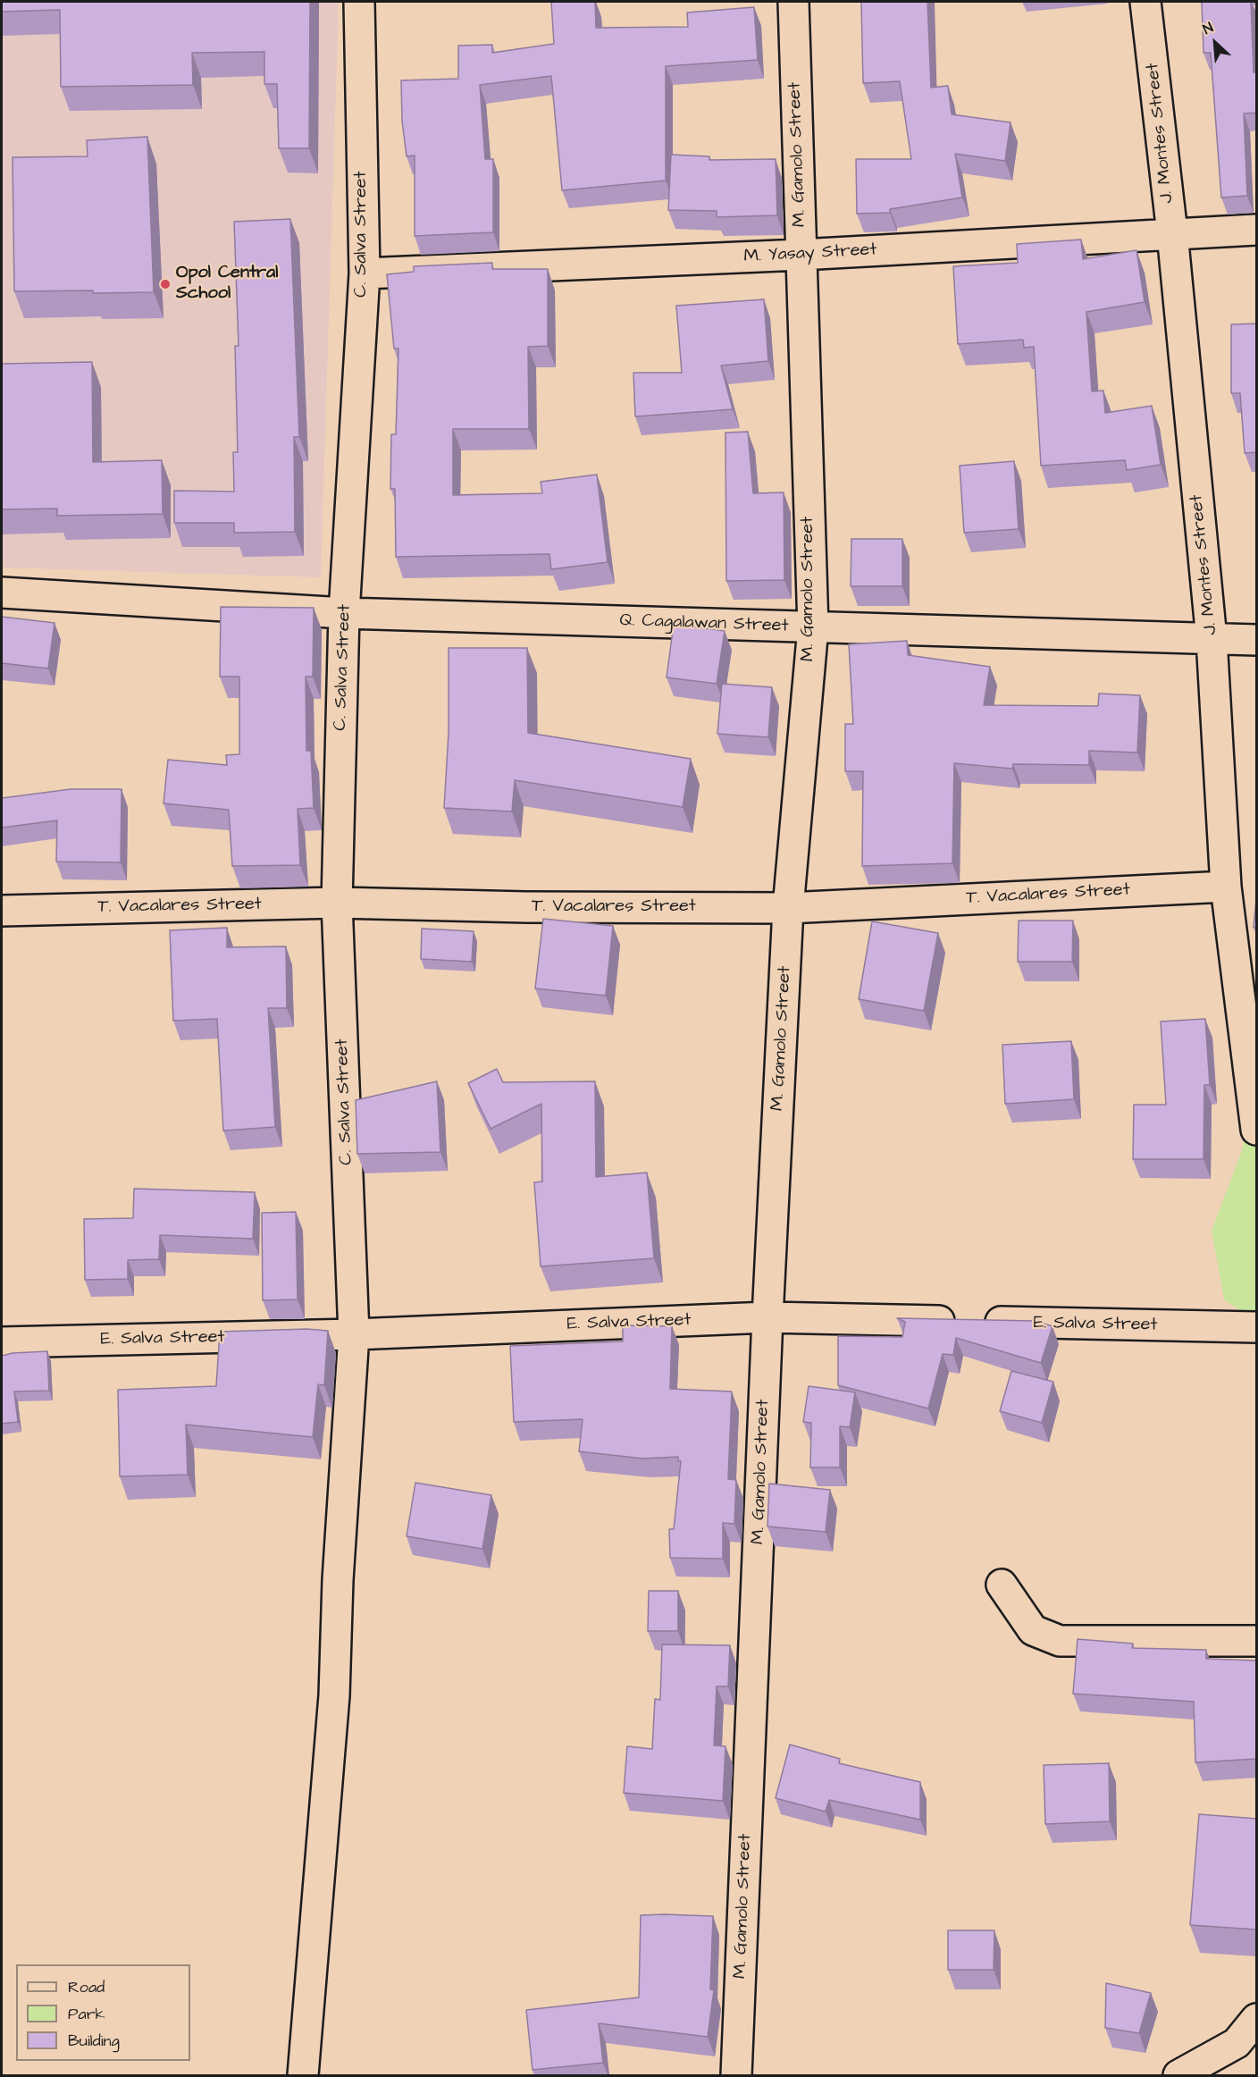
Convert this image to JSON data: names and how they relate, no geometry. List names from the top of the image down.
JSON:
{
  "streets": {
    "street": [
      "J. Montes Street",
      "M. Gamolo Street",
      "C. Salva Street",
      "M. Yasay Street",
      "Q. Cagalawan Street",
      "T. Vacalares Street",
      "E. Salva Street"
    ]
  },
  "crossings": [
    ["J. Montes Street", "M. Yasay Street"],
    ["J. Montes Street", "Q. Cagalawan Street"],
    ["J. Montes Street", "T. Vacalares Street"],
    ["M. Gamolo Street", "M. Yasay Street"],
    ["M. Gamolo Street", "Q. Cagalawan Street"],
    ["M. Gamolo Street", "T. Vacalares Street"],
    ["M. Gamolo Street", "E. Salva Street"],
    ["C. Salva Street", "M. Yasay Street"],
    ["C. Salva Street", "Q. Cagalawan Street"],
    ["C. Salva Street", "T. Vacalares Street"],
    ["C. Salva Street", "E. Salva Street"]
  ],
  "places": ["Opol Central School"],
  "legend": ["Road", "Park", "Building"],
  "north": "top left"
}
